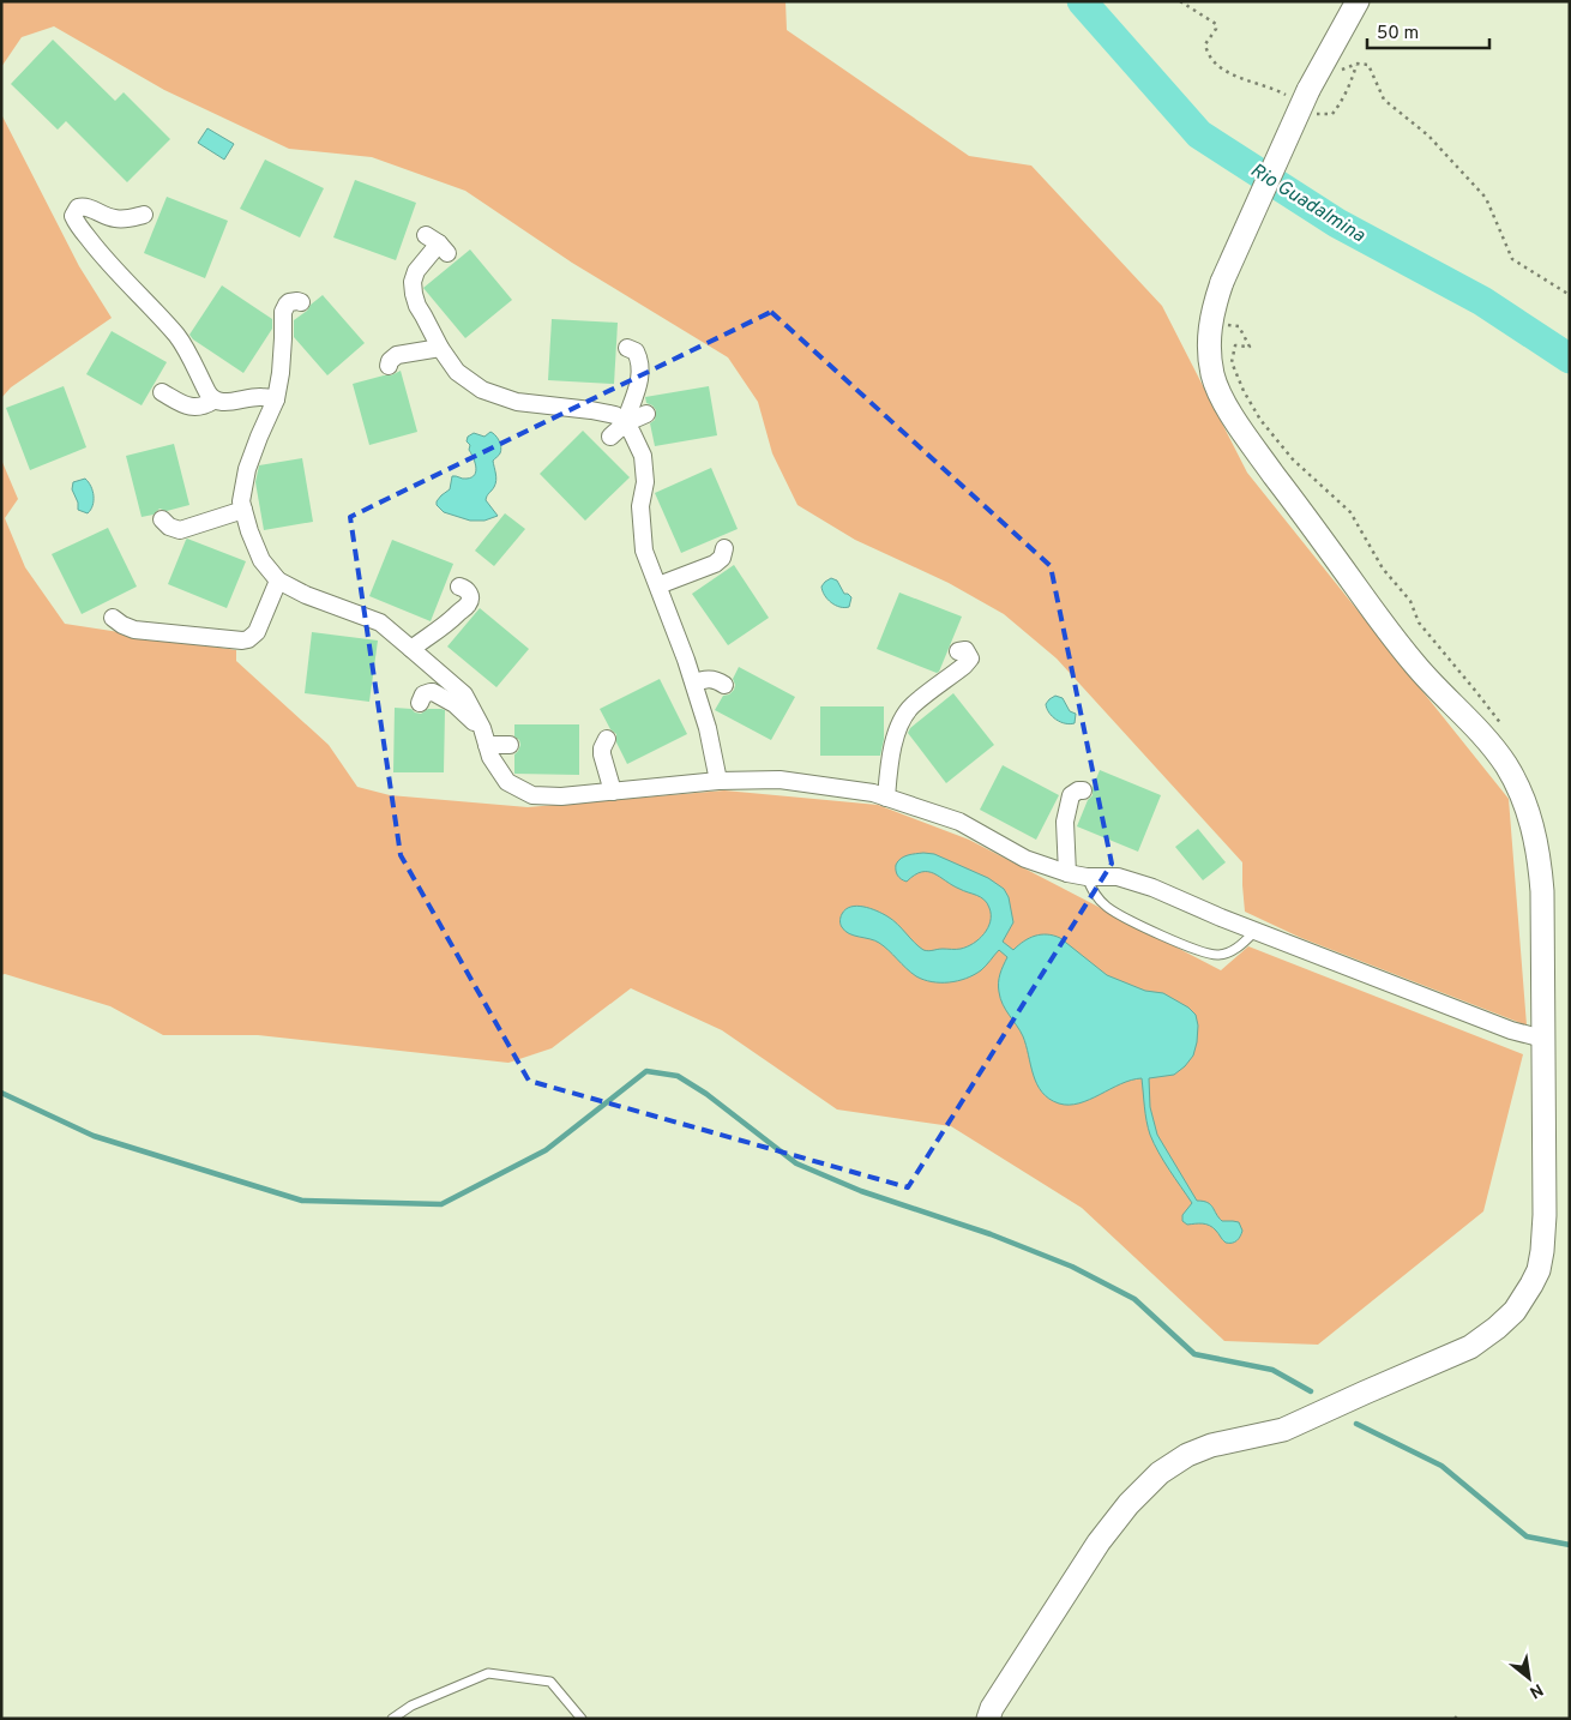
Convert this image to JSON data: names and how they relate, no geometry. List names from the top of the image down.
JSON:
{
  "water": ["Rio Guadalmina"],
  "scale_bar": "50 m",
  "north": "bottom right"
}
